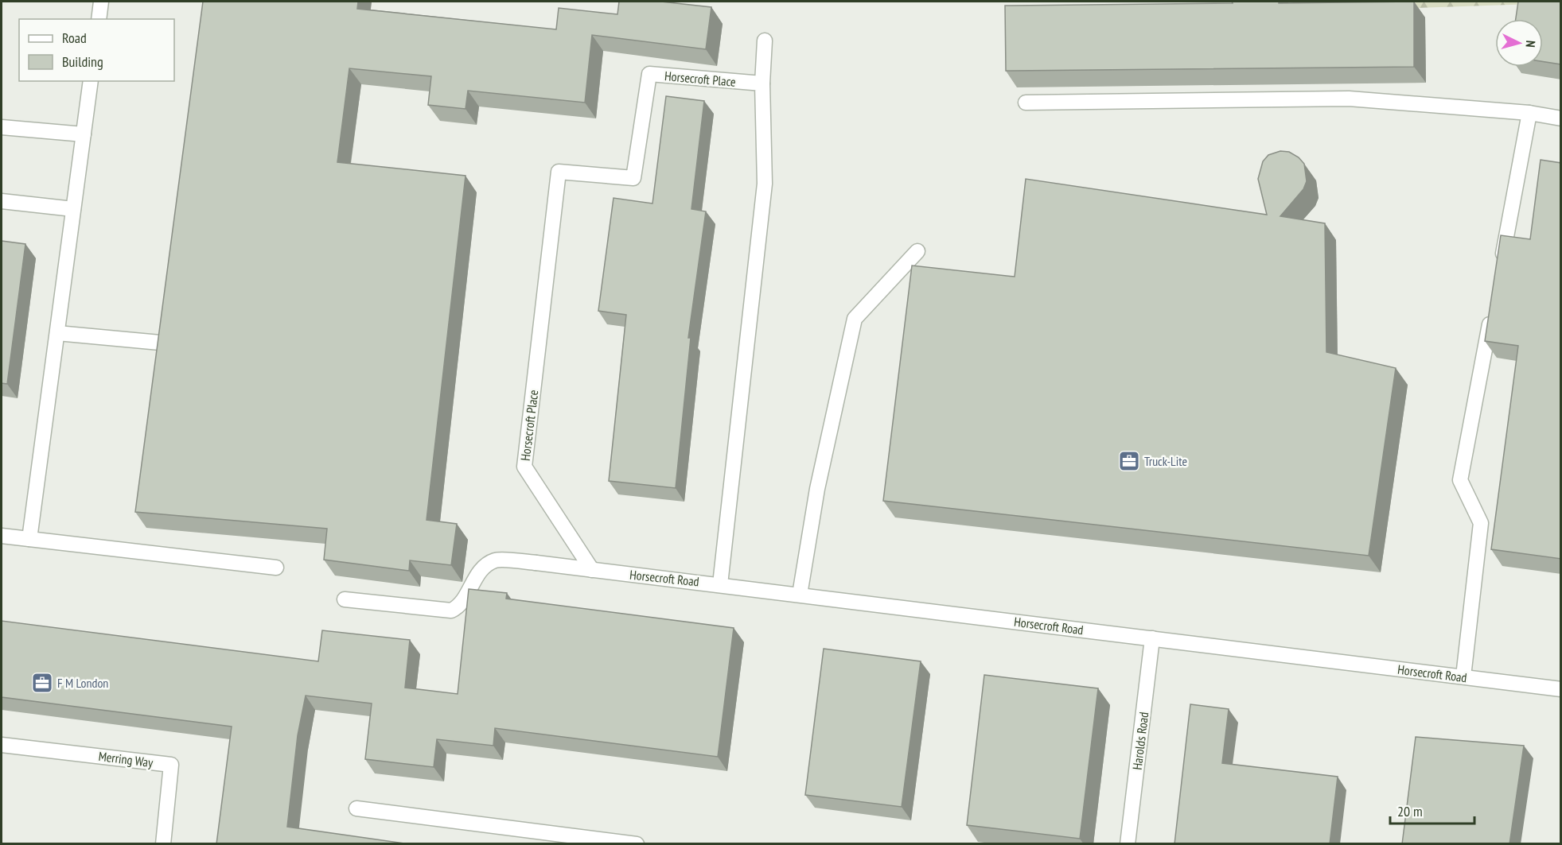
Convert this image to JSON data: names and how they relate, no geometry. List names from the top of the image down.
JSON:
{
  "streets": {
    "street": [
      "Horsecroft Place",
      "Horsecroft Road",
      "Harolds Road",
      "Merring Way"
    ]
  },
  "crossings": [
    ["Horsecroft Place", "Horsecroft Road"],
    ["Horsecroft Road", "Harolds Road"]
  ],
  "places": {
    "office": ["Truck-Lite", "F M London"]
  },
  "legend": ["Road", "Building"],
  "scale_bar": "20 m",
  "north": "right"
}
